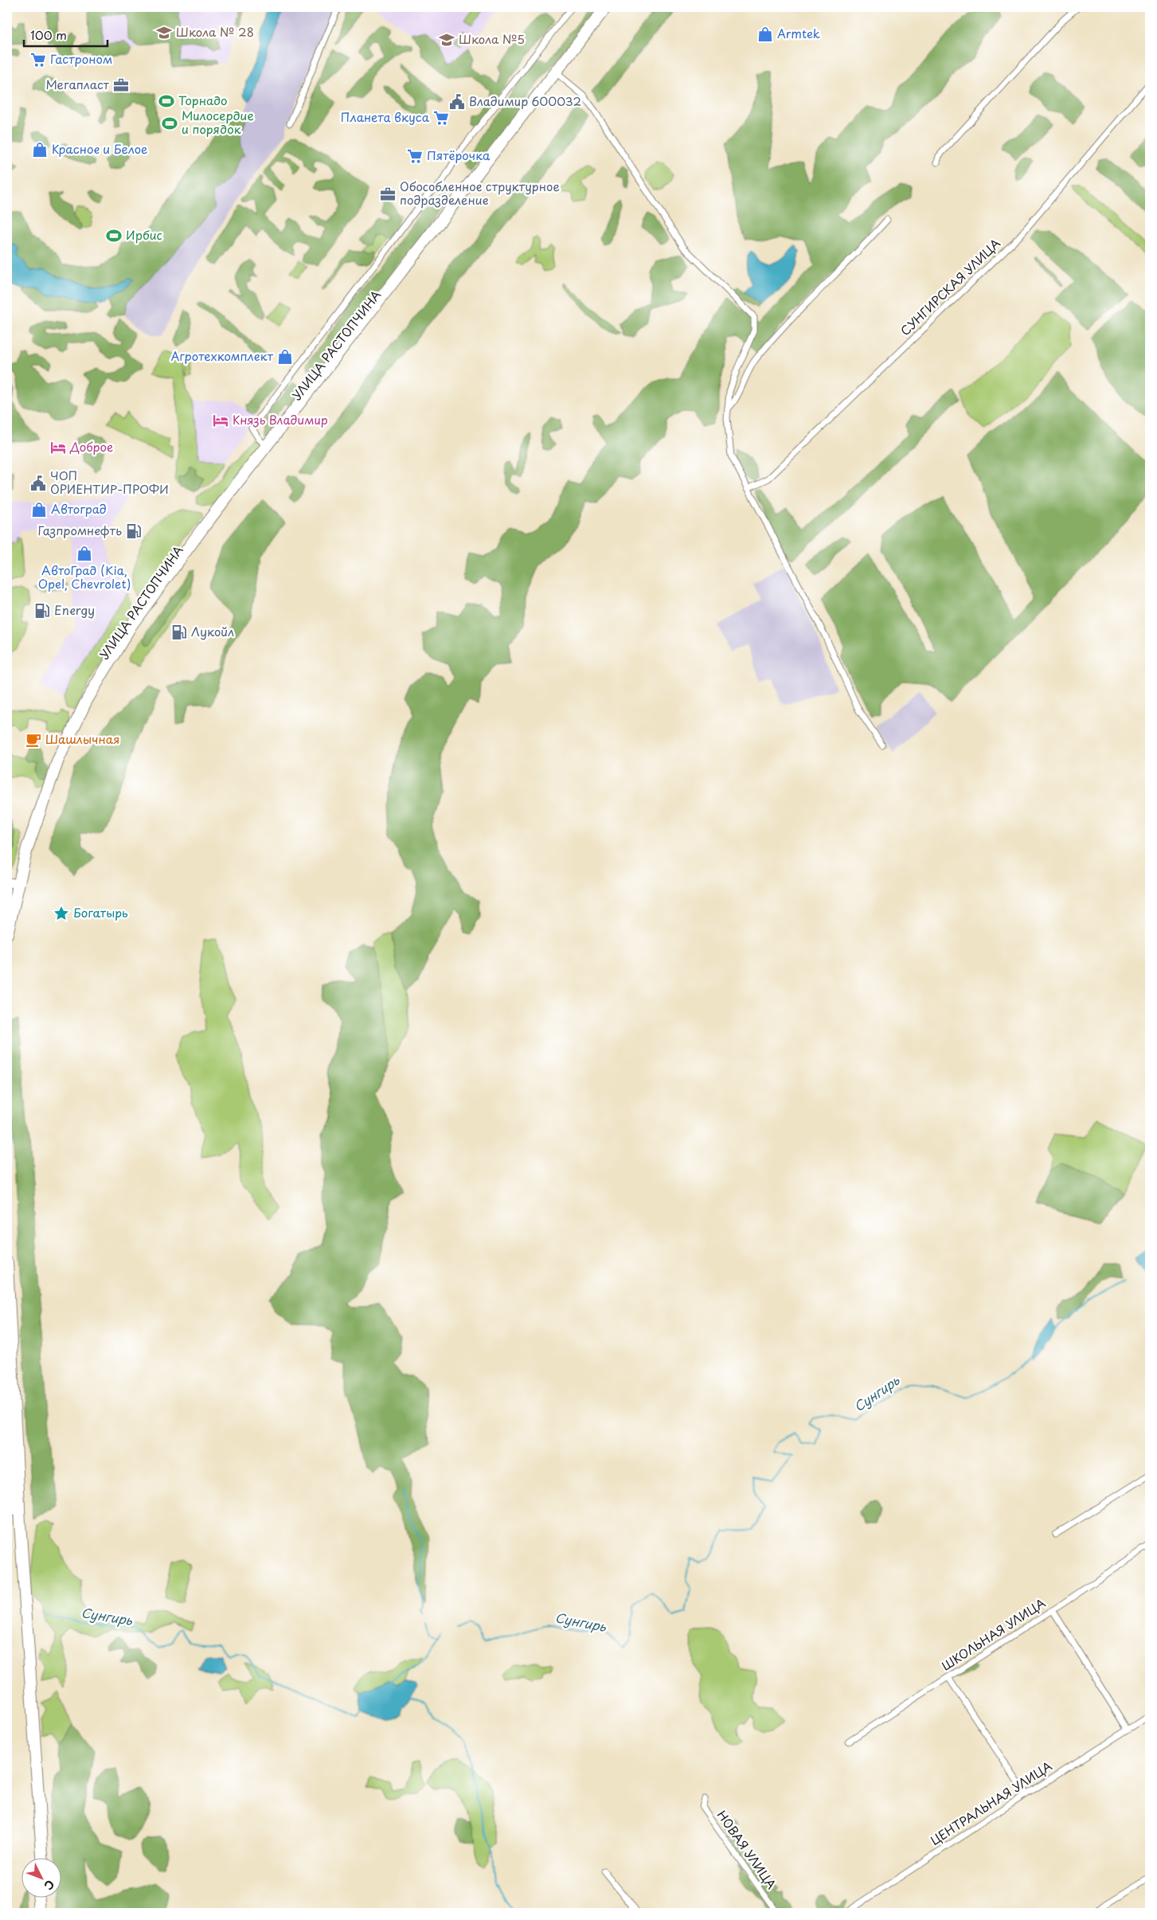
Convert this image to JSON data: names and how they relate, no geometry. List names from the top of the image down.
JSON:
{
  "streets": {
    "highway": ["УЛИЦА РАСТОПЧИНА"],
    "street": [
      "СУНГИРСКАЯ УЛИЦА",
      "ШКОЛЬНАЯ УЛИЦА",
      "ЦЕНТРАЛЬНАЯ УЛИЦА",
      "НОВАЯ УЛИЦА"
    ]
  },
  "water": ["Сунгирь"],
  "places": {
    "school or university": ["Школа № 28", "Школа №5"],
    "shop": [
      "Armtek",
      "Красное и Белое",
      "Агротехкомплект",
      "Автоград",
      "АвтоГрад (Kia, Opel, Chevrolet)"
    ],
    "supermarket": ["Гастроном", "Планета вкуса", "Пятёрочка"],
    "office": ["Мегапласт", "Обособленное структурное подразделение"],
    "sports": ["Торнадо", "Милосердие и порядок", "Ирбис"],
    "public building": ["Владимир 600032", "ЧОП ОРИЕНТИР-ПРОФИ"],
    "hotel": ["Князь Владимир", "Доброе"],
    "fuel station": ["Газпромнефть", "Energy", "Лукойл"],
    "cafe": ["Шашлычная"],
    "place": ["Богатырь"]
  },
  "scale_bar": "100 m",
  "north": "bottom right"
}
